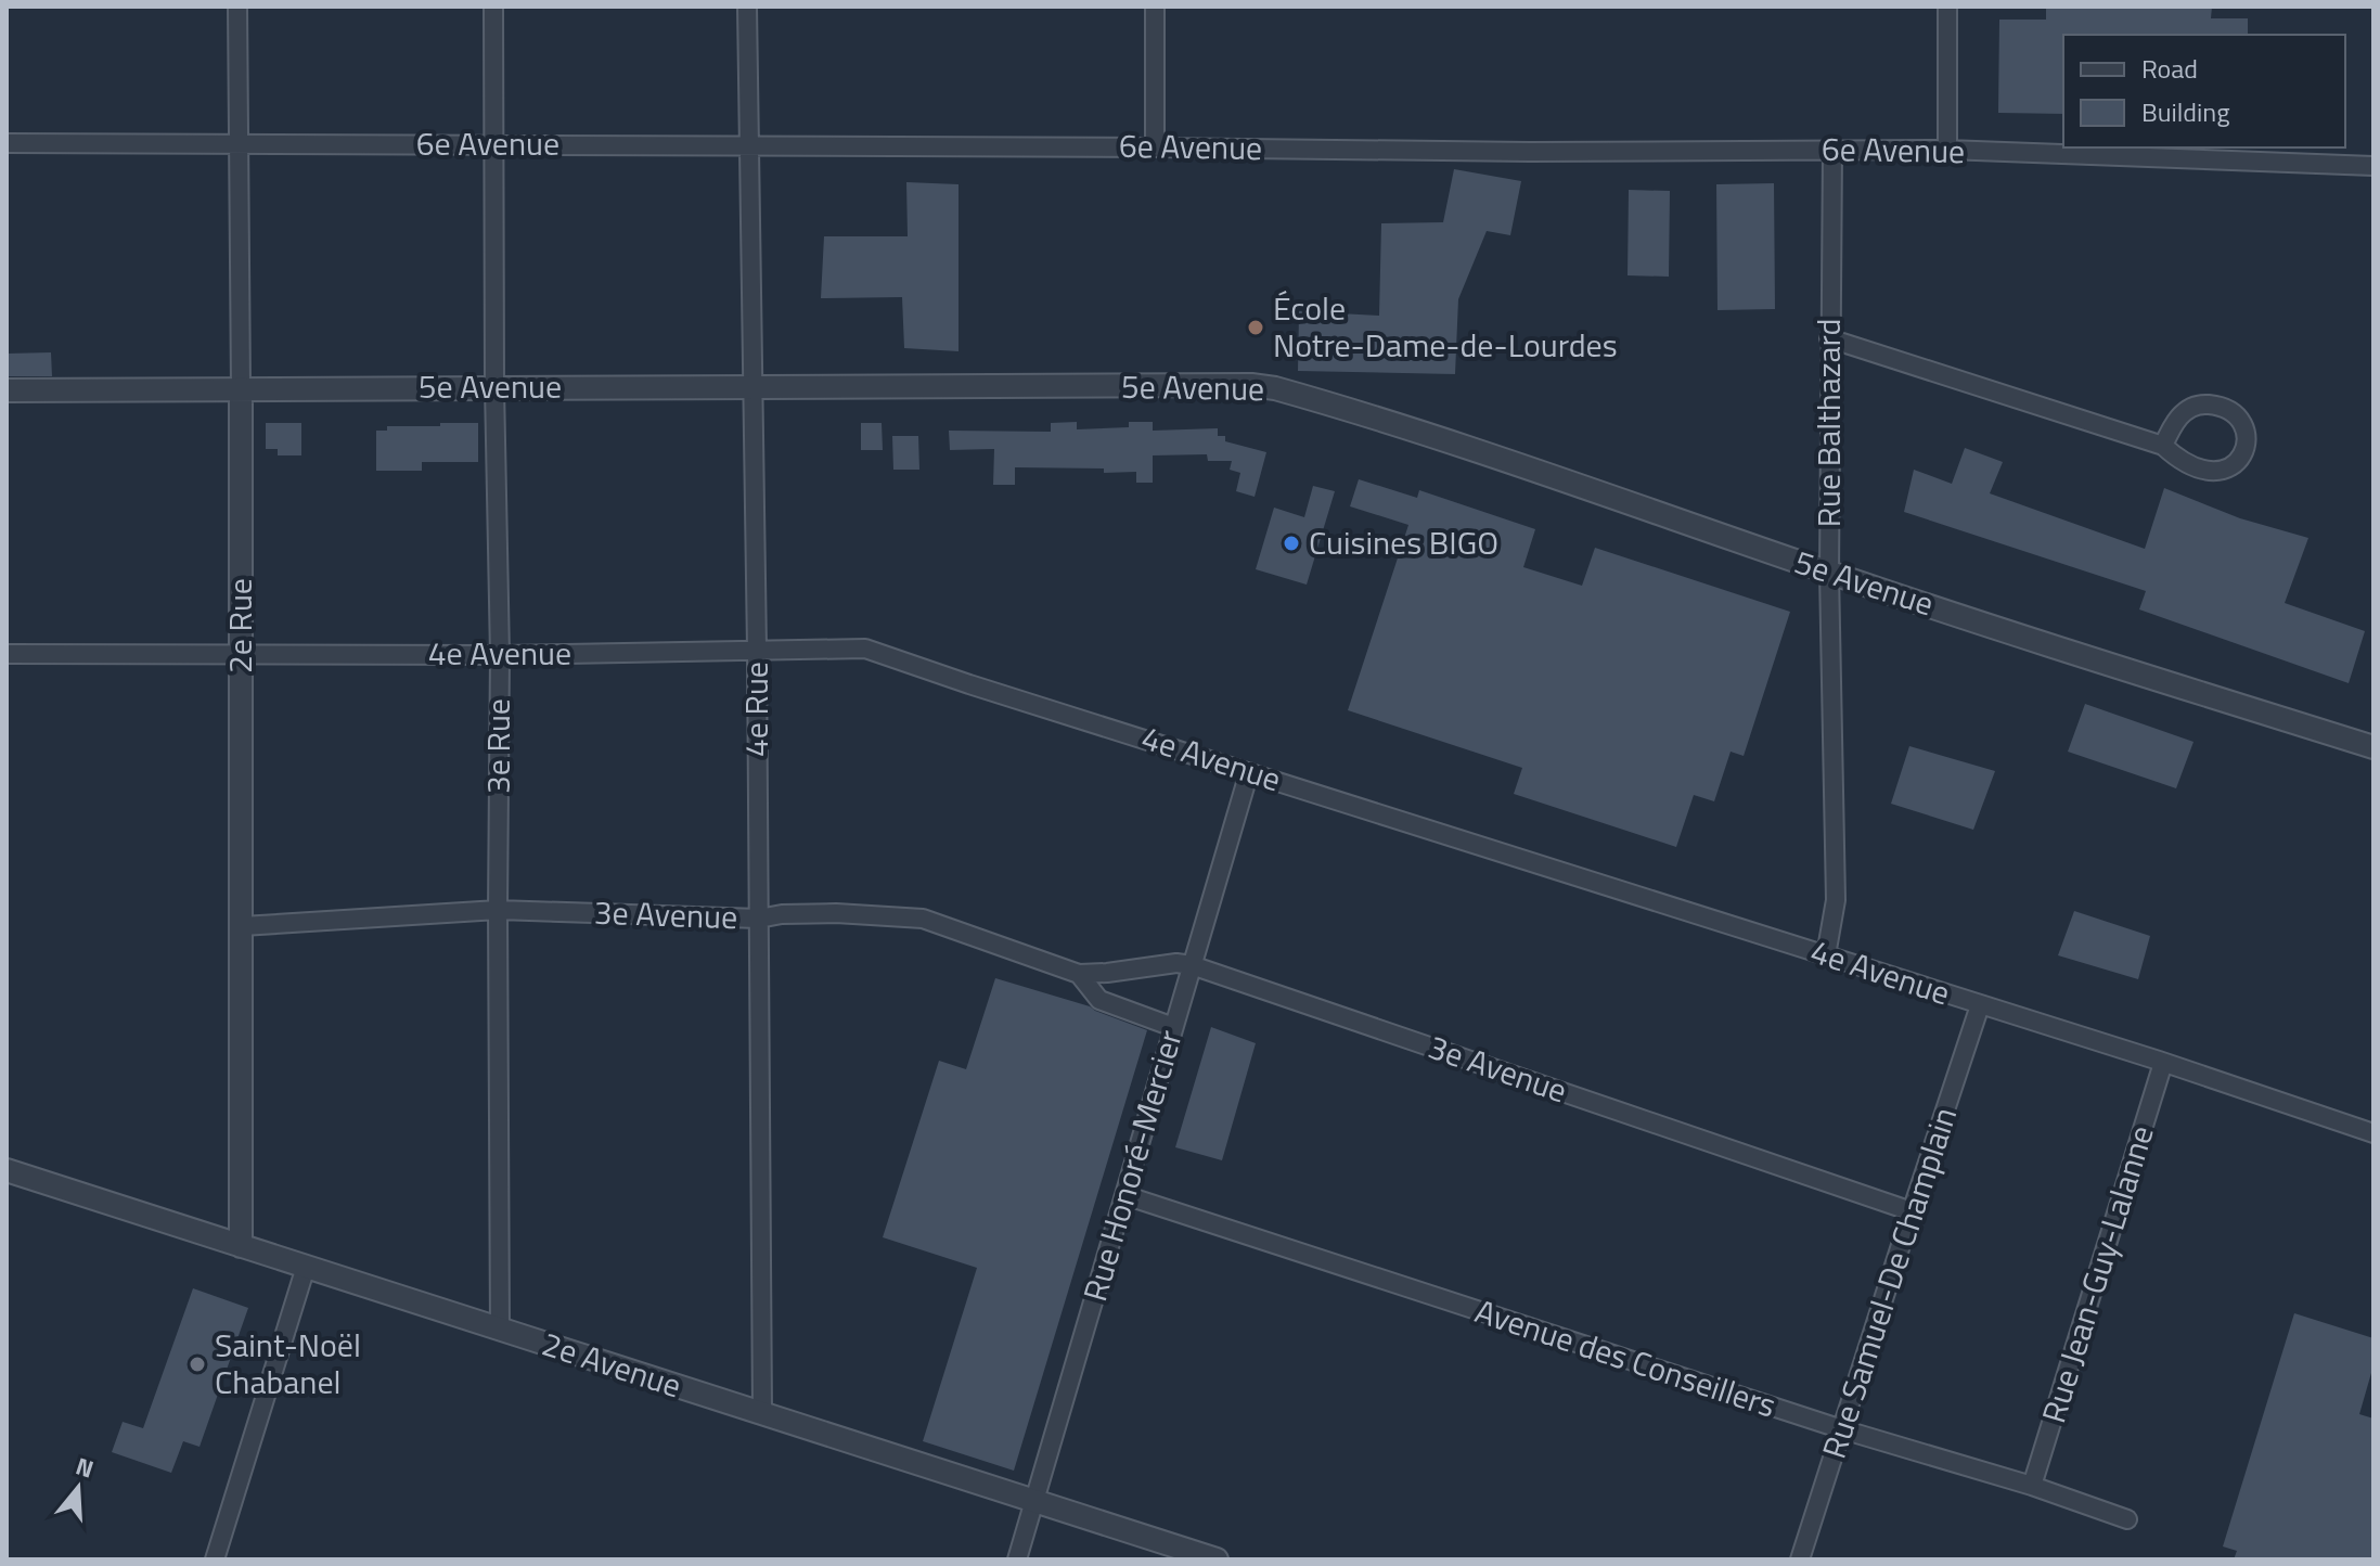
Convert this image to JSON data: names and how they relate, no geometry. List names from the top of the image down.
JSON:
{
  "streets": {
    "street": [
      "6e Avenue",
      "5e Avenue",
      "Rue Balthazard",
      "2e Rue",
      "4e Avenue",
      "4e Rue",
      "3e Rue",
      "3e Avenue",
      "Rue Honoré-Mercier",
      "Rue Jean-Guy-Lalanne",
      "Rue Samuel-De Champlain",
      "Avenue des Conseillers",
      "2e Avenue"
    ]
  },
  "crossings": [
    ["6e Avenue", "Rue Balthazard"],
    ["6e Avenue", "2e Rue"],
    ["6e Avenue", "4e Rue"],
    ["6e Avenue", "3e Rue"],
    ["5e Avenue", "Rue Balthazard"],
    ["5e Avenue", "2e Rue"],
    ["5e Avenue", "4e Rue"],
    ["5e Avenue", "3e Rue"],
    ["Rue Balthazard", "4e Avenue"],
    ["2e Rue", "4e Avenue"],
    ["2e Rue", "3e Avenue"],
    ["2e Rue", "2e Avenue"],
    ["4e Avenue", "4e Rue"],
    ["4e Avenue", "3e Rue"],
    ["4e Avenue", "Rue Honoré-Mercier"],
    ["4e Avenue", "Rue Jean-Guy-Lalanne"],
    ["4e Avenue", "Rue Samuel-De Champlain"],
    ["4e Rue", "3e Avenue"],
    ["4e Rue", "2e Avenue"],
    ["3e Rue", "3e Avenue"],
    ["3e Rue", "2e Avenue"],
    ["3e Avenue", "Rue Honoré-Mercier"],
    ["3e Avenue", "Rue Samuel-De Champlain"],
    ["Rue Honoré-Mercier", "Avenue des Conseillers"],
    ["Rue Honoré-Mercier", "2e Avenue"],
    ["Rue Jean-Guy-Lalanne", "Avenue des Conseillers"],
    ["Rue Samuel-De Champlain", "Avenue des Conseillers"]
  ],
  "places": ["École Notre-Dame-de-Lourdes", "Cuisines BIGO", "Saint-Noël Chabanel"],
  "legend": ["Road", "Building"],
  "north": "top"
}
